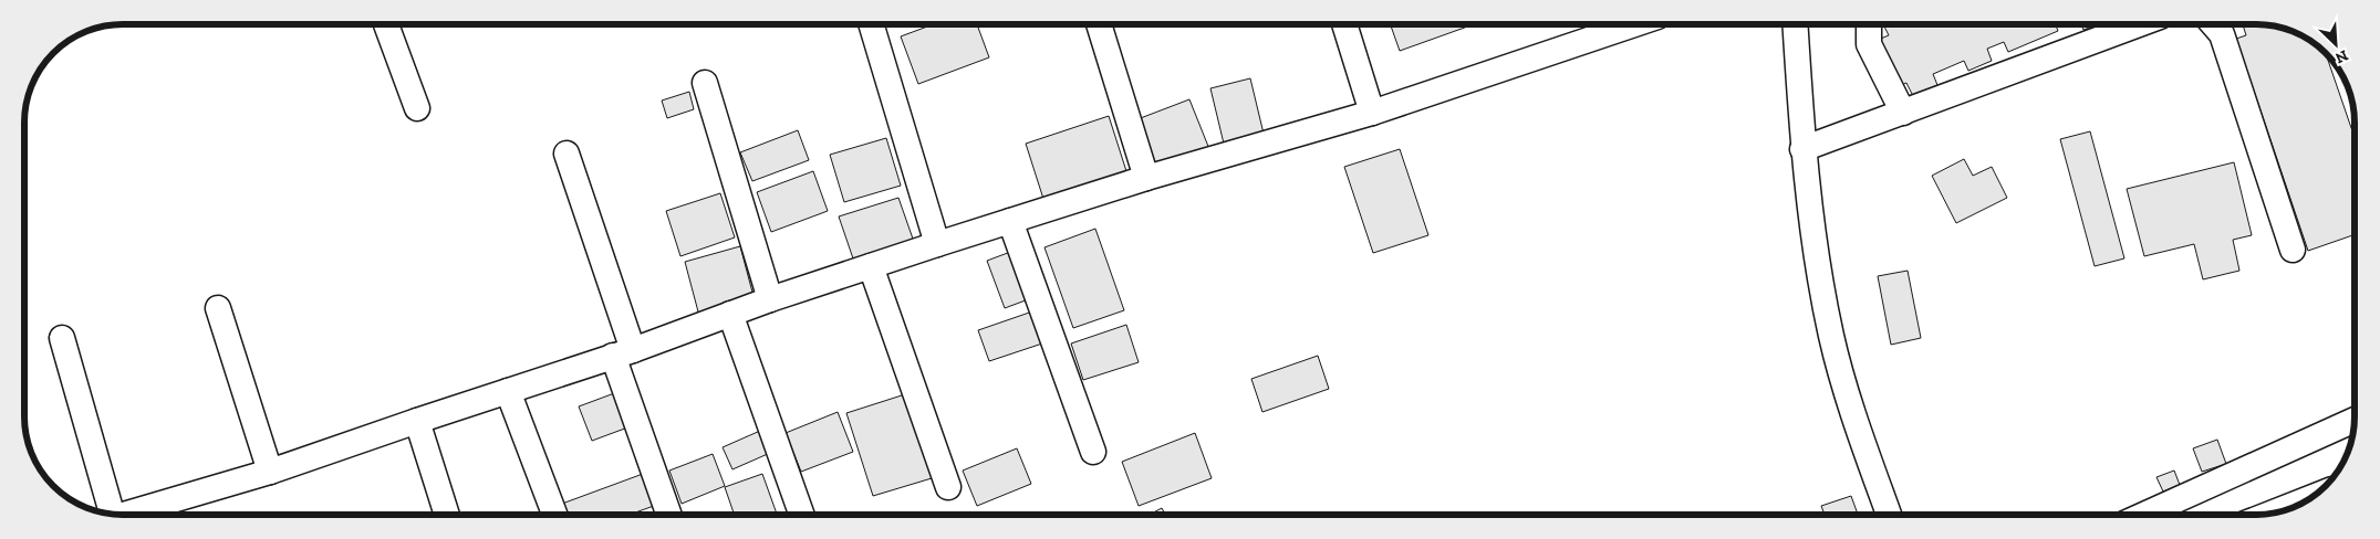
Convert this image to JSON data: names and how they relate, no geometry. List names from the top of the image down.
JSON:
{
  "north": "bottom right"
}
